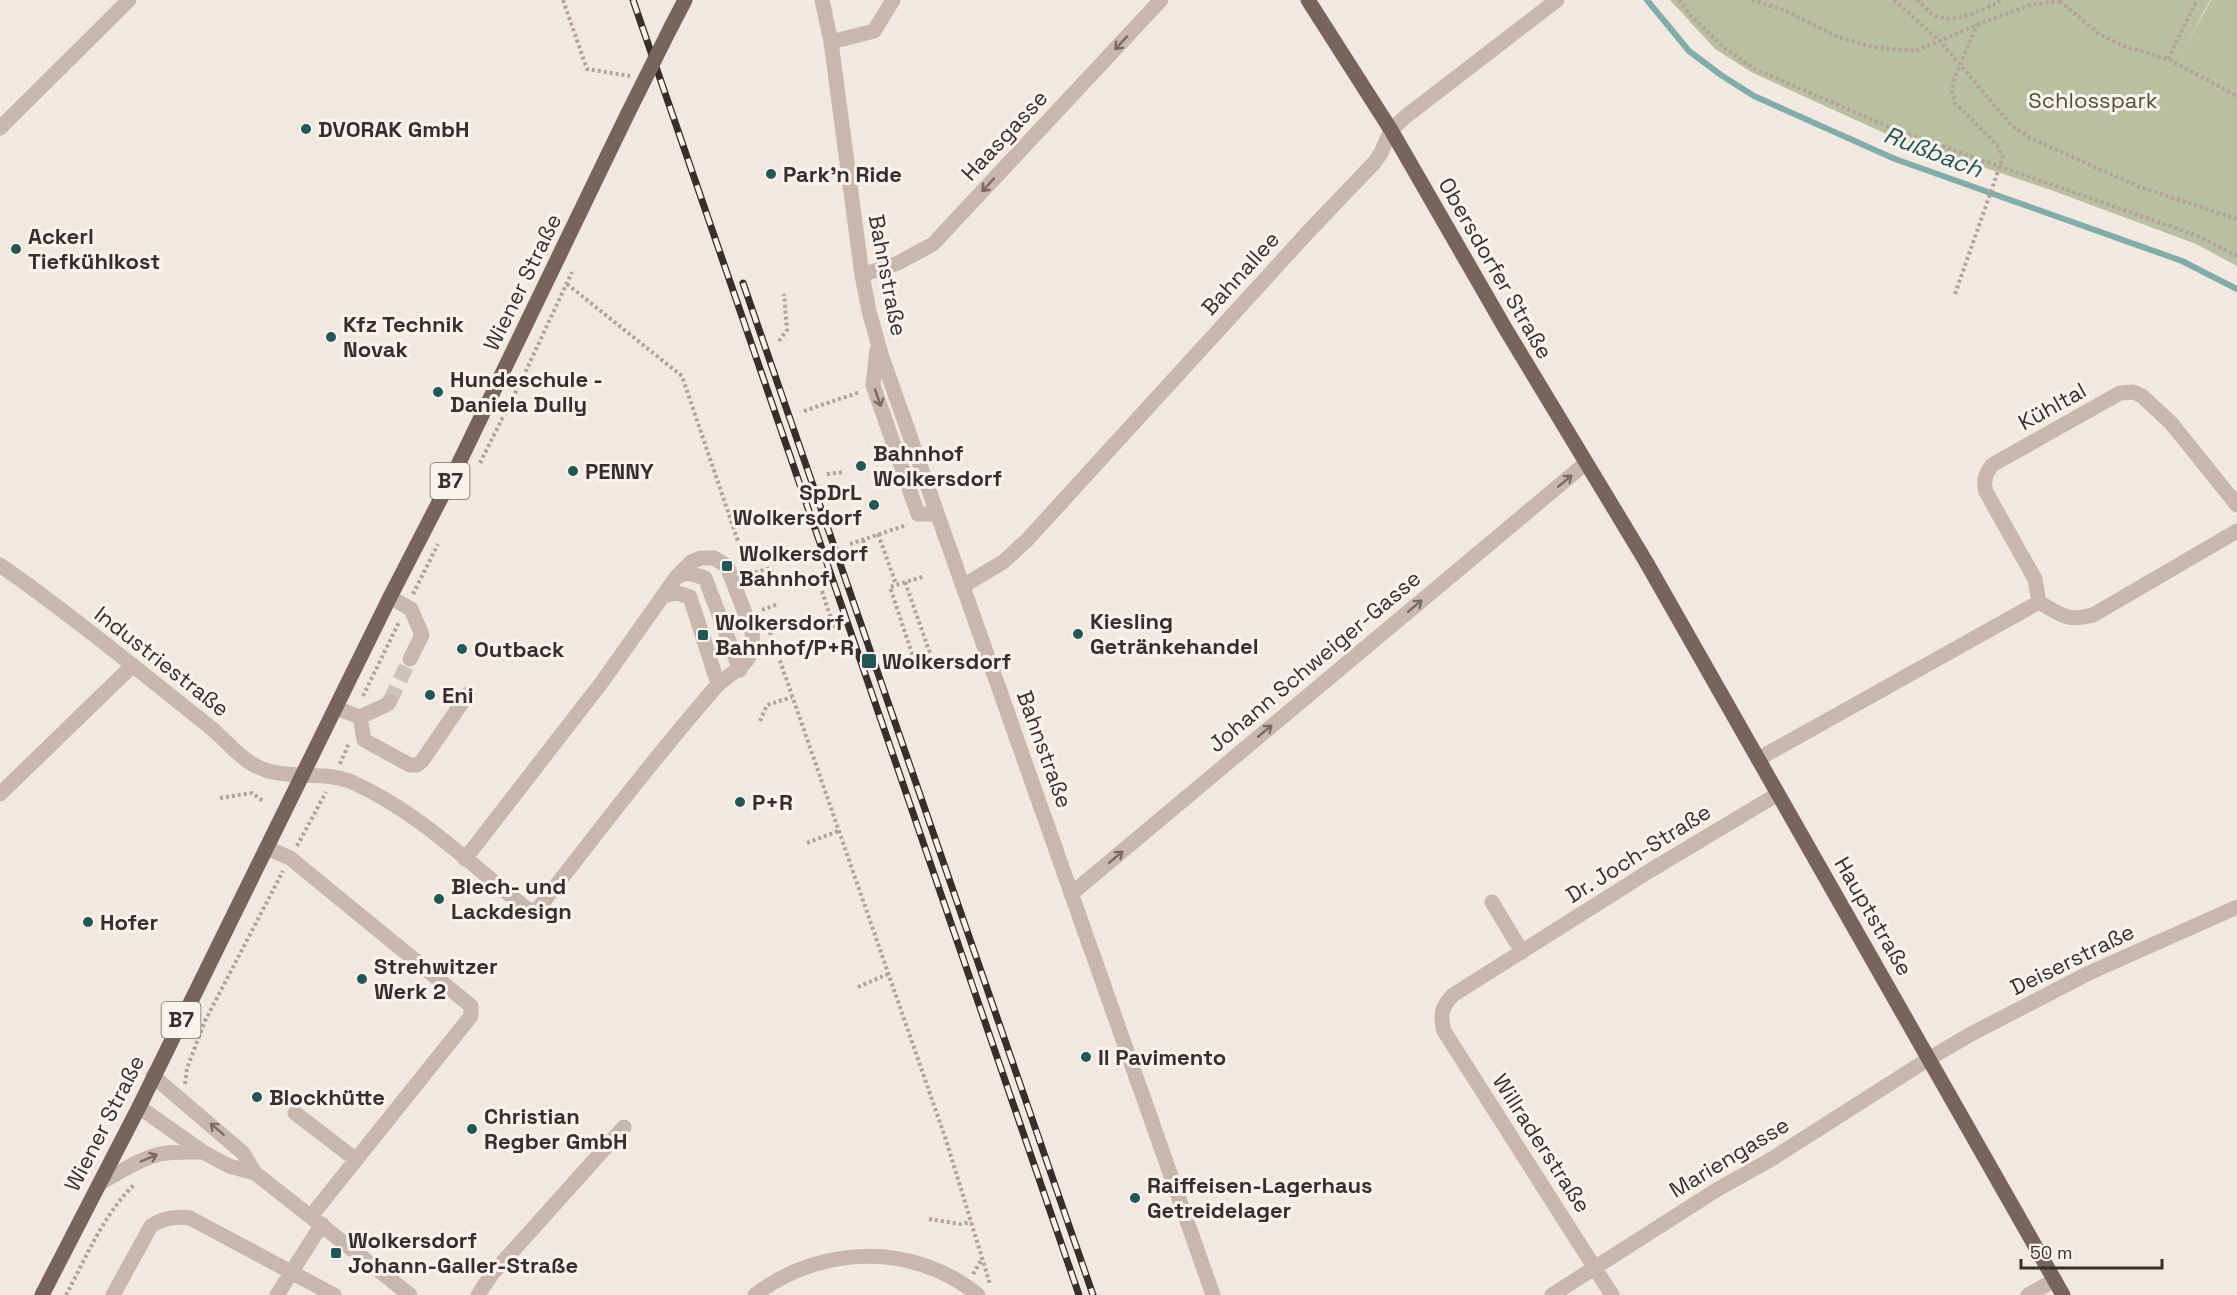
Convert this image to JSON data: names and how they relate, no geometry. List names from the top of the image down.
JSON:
{
  "streets": {
    "main road": [
      "Obersdorfer Straße",
      "Wiener Straße",
      "B7",
      "Hauptstraße"
    ],
    "street": [
      "Haasgasse",
      "Bahnallee",
      "Bahnstraße",
      "Kühltal",
      "Industriestraße",
      "Johann Schweiger-Gasse",
      "Dr. Joch-Straße",
      "Deiserstraße",
      "Willraderstraße",
      "Mariengasse"
    ]
  },
  "crossings": [
    ["Haasgasse", "Bahnstraße"],
    ["Obersdorfer Straße", "Bahnallee"],
    ["Obersdorfer Straße", "Johann Schweiger-Gasse"],
    ["Obersdorfer Straße", "Hauptstraße"],
    ["Bahnallee", "Bahnstraße"],
    ["Bahnstraße", "Johann Schweiger-Gasse"],
    ["Wiener Straße", "Industriestraße"],
    ["Dr. Joch-Straße", "Hauptstraße"],
    ["Dr. Joch-Straße", "Willraderstraße"],
    ["Hauptstraße", "Deiserstraße"],
    ["Hauptstraße", "Mariengasse"],
    ["Deiserstraße", "Mariengasse"],
    ["Willraderstraße", "Mariengasse"]
  ],
  "one_way": ["Haasgasse", "Johann Schweiger-Gasse"],
  "water": ["Rußbach"],
  "parks": ["Schlosspark"],
  "places": {
    "other": [
      "DVORAK GmbH",
      "Park'n Ride",
      "Ackerl Tiefkühlkost",
      "Kfz Technik Novak",
      "Hundeschule - Daniela Dully",
      "Bahnhof Wolkersdorf",
      "PENNY",
      "SpDrL Wolkersdorf",
      "Kiesling Getränkehandel",
      "Outback",
      "Eni",
      "P+R",
      "Blech- und Lackdesign",
      "Hofer",
      "Strehwitzer Werk 2",
      "Il Pavimento",
      "Blockhütte",
      "Christian Regber GmbH",
      "Raiffeisen-Lagerhaus Getreidelager"
    ],
    "transit": [
      "Wolkersdorf Bahnhof",
      "Wolkersdorf Bahnhof/P+R",
      "Wolkersdorf",
      "Wolkersdorf Johann-Galler-Straße"
    ]
  },
  "scale_bar": "50 m"
}
